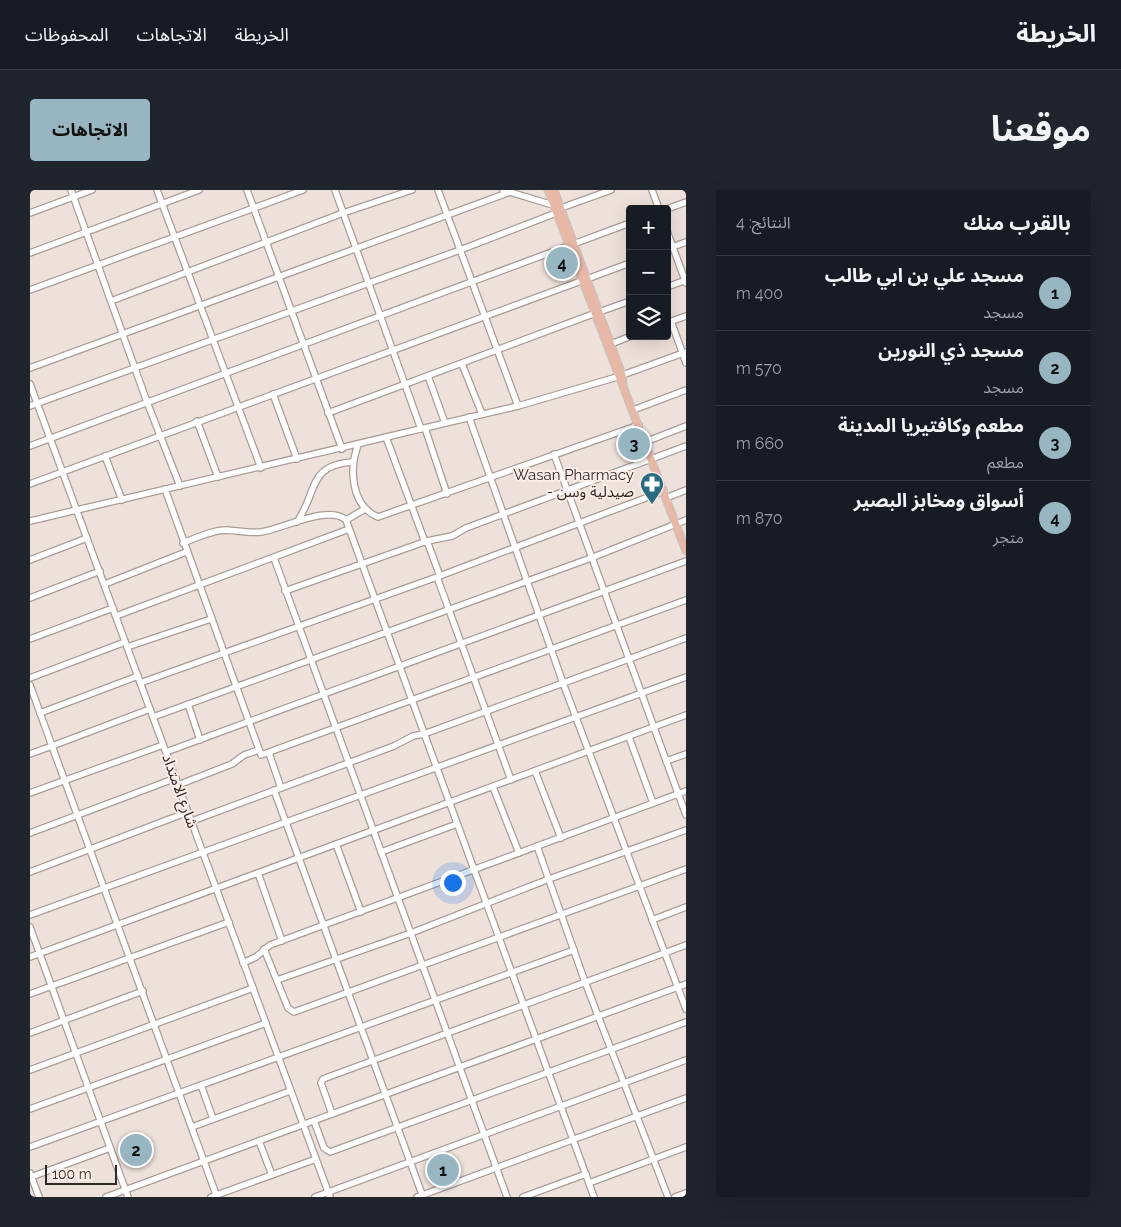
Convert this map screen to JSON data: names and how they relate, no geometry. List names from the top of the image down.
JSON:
{
  "streets": {
    "street": ["شارع الامتداد"]
  },
  "places": {
    "pharmacy": ["Wasan Pharmacy - صيدلية وسن"]
  },
  "scale_bar": "100 m",
  "page": {
    "header": "الخريطة",
    "nav": ["الخريطة", "الاتجاهات", "المحفوظات"],
    "title": "موقعنا",
    "buttons": "الاتجاهات",
    "heading": ["بالقرب منك", "النتائج: 4"],
    "map_buttons": ["+", "−"],
    "pins": [
      "4",
      "3",
      "2",
      "1"
    ],
    "list": [
      {
        "mark": "1",
        "name": "مسجد علي بن ابي طالب",
        "note": "مسجد",
        "value": "400 m"
      },
      {
        "mark": "2",
        "name": "مسجد ذي النورين",
        "note": "مسجد",
        "value": "570 m"
      },
      {
        "mark": "3",
        "name": "مطعم وكافتيريا المدينة",
        "note": "مطعم",
        "value": "660 m"
      },
      {
        "mark": "4",
        "name": "أسواق ومخابز البصير",
        "note": "متجر",
        "value": "870 m"
      }
    ],
    "scale": "100 m"
  }
}
